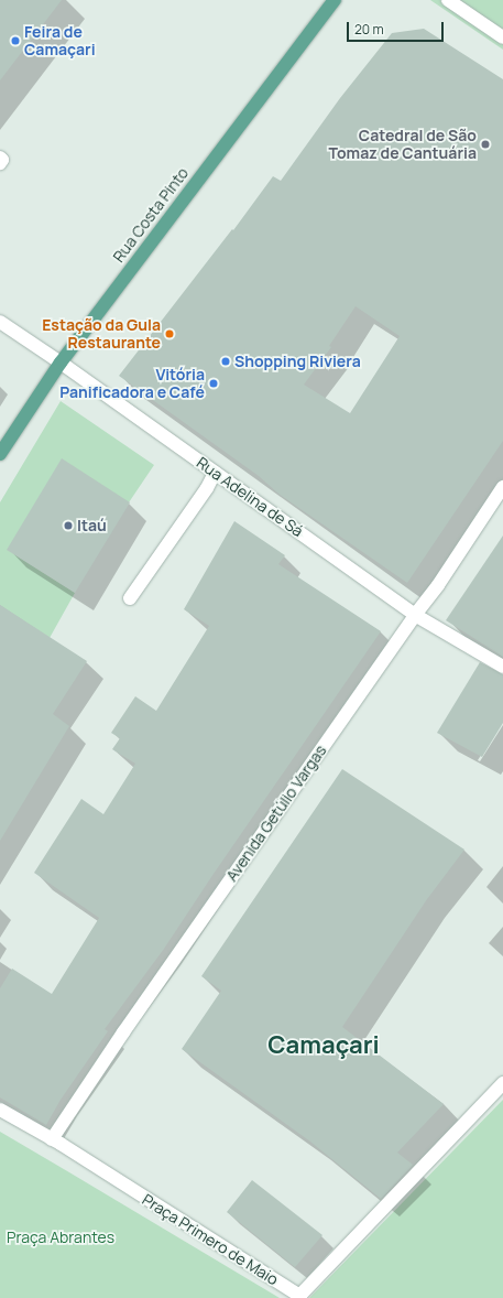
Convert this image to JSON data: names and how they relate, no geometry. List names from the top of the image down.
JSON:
{
  "streets": {
    "main road": ["Rua Costa Pinto"],
    "street": ["Rua Adelina de Sá", "Avenida Getúlio Vargas", "Praça Primero de Maio"]
  },
  "crossings": [
    ["Rua Costa Pinto", "Rua Adelina de Sá"],
    ["Rua Adelina de Sá", "Avenida Getúlio Vargas"],
    ["Avenida Getúlio Vargas", "Praça Primero de Maio"]
  ],
  "districts": ["Camaçari"],
  "parks": ["Praça Abrantes"],
  "places": [
    "Feira de Camaçari",
    "Catedral de São Tomaz de Cantuária",
    "Estação da Gula Restaurante",
    "Shopping Riviera",
    "Vitória Panificadora e Café",
    "Itaú"
  ],
  "scale_bar": "20 m"
}
